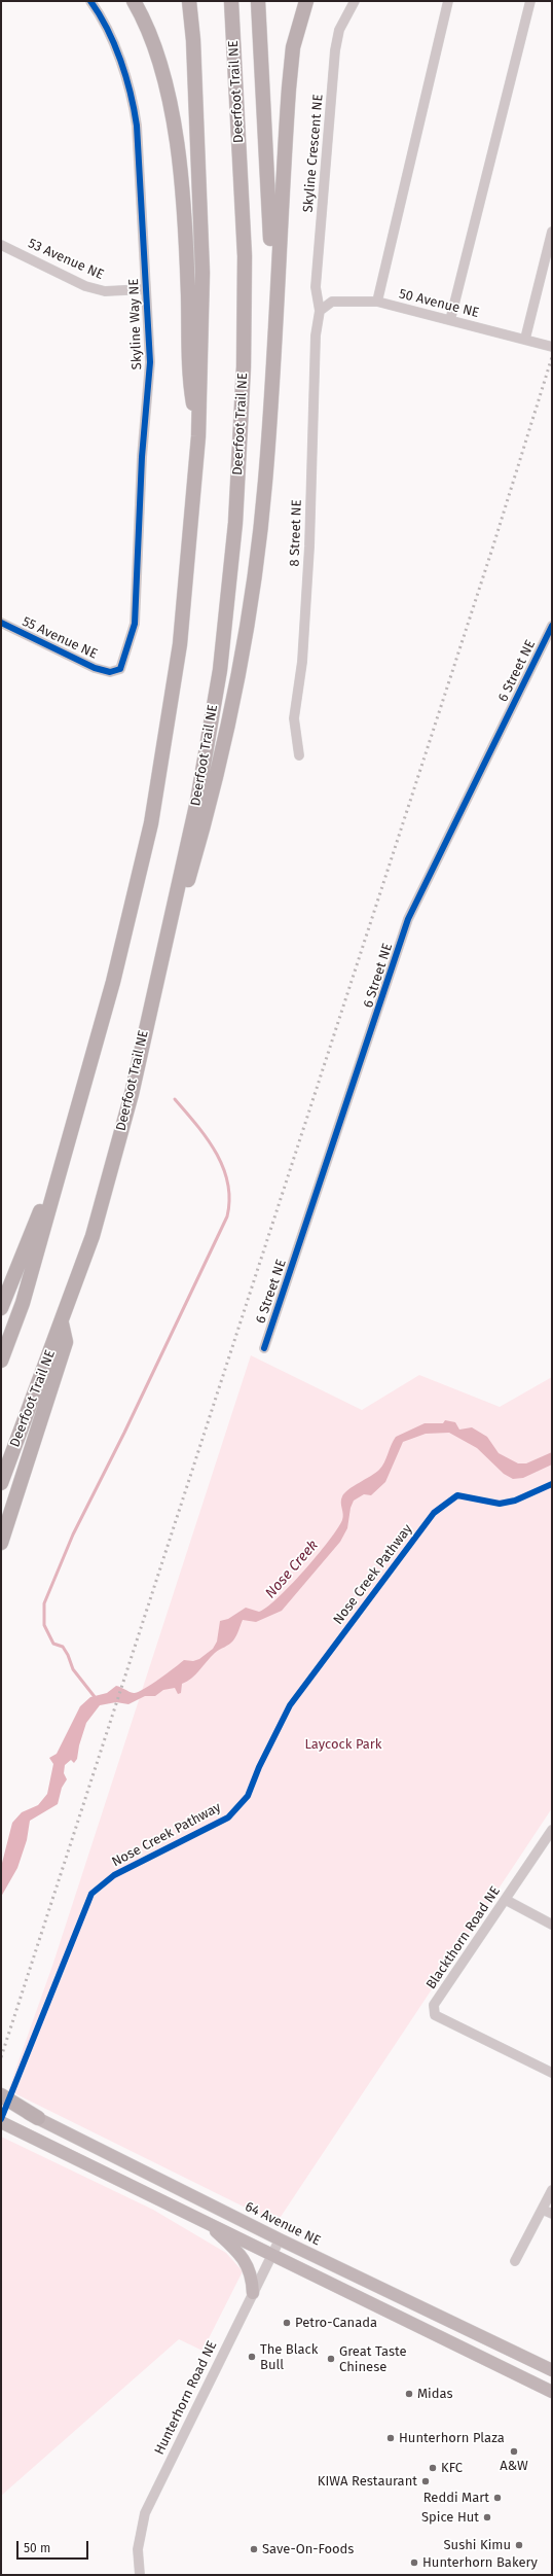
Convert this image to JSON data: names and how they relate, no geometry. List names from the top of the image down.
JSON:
{
  "streets": {
    "highway": ["Deerfoot Trail NE"],
    "main road": ["64 Avenue NE"],
    "street": [
      "Skyline Crescent NE",
      "53 Avenue NE",
      "50 Avenue NE",
      "Skyline Way NE",
      "8 Street NE",
      "55 Avenue NE",
      "6 Street NE",
      "Blackthorn Road NE",
      "Hunterhorn Road NE"
    ],
    "cycle path": ["Nose Creek Pathway"]
  },
  "crossings": [
    ["Skyline Crescent NE", "50 Avenue NE"],
    ["Skyline Crescent NE", "8 Street NE"],
    ["53 Avenue NE", "Skyline Way NE"],
    ["50 Avenue NE", "8 Street NE"],
    ["Skyline Way NE", "55 Avenue NE"],
    ["64 Avenue NE", "Hunterhorn Road NE"]
  ],
  "water": ["Nose Creek"],
  "parks": ["Laycock Park"],
  "places": [
    "Petro-Canada",
    "The Black Bull",
    "Great Taste Chinese",
    "Midas",
    "Hunterhorn Plaza",
    "A&W",
    "KFC",
    "KIWA Restaurant",
    "Reddi Mart",
    "Spice Hut",
    "Sushi Kimu",
    "Save-On-Foods",
    "Hunterhorn Bakery"
  ],
  "scale_bar": "50 m"
}
